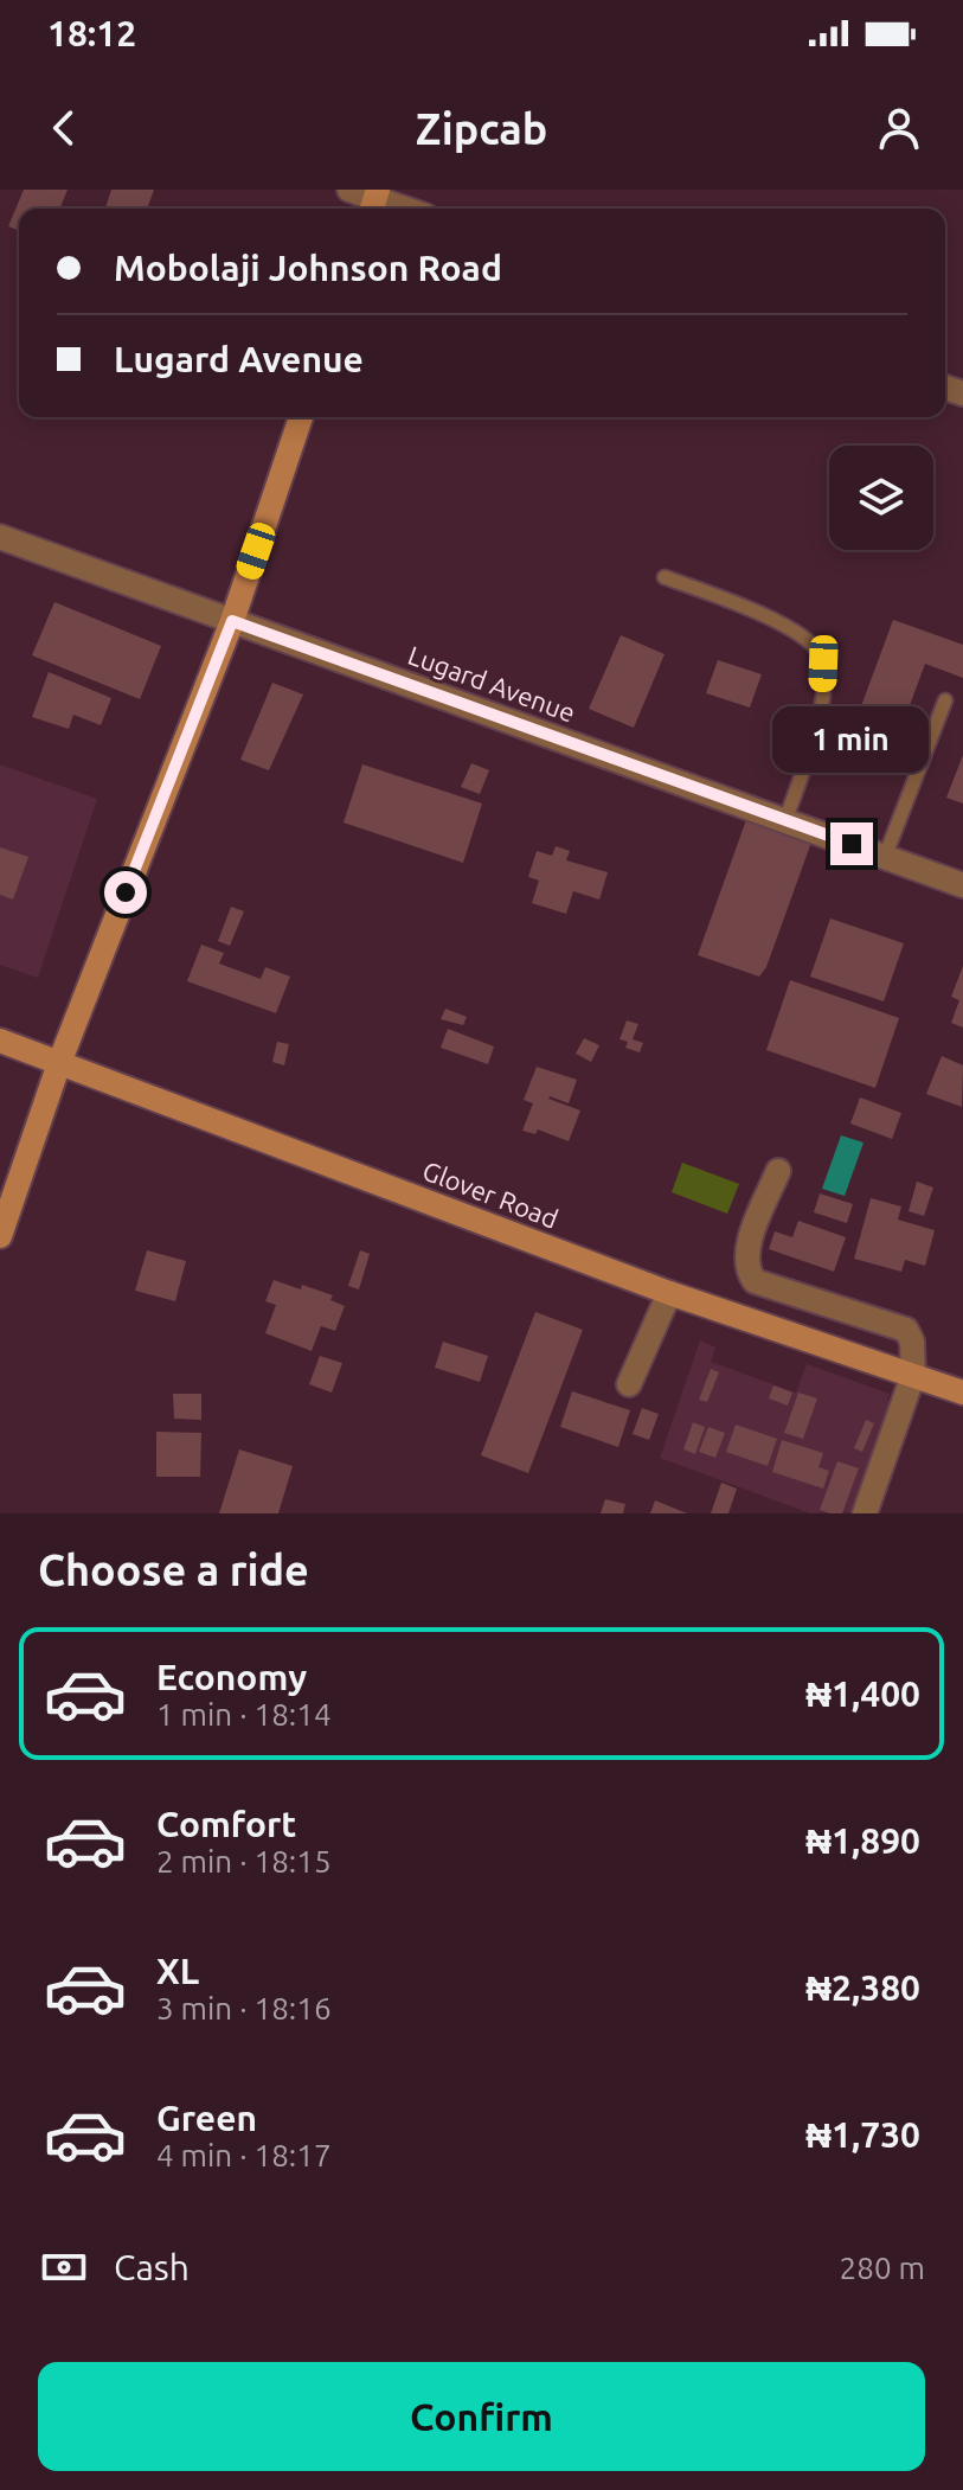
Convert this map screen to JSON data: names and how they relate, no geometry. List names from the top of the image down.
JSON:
{
  "streets": {
    "street": ["Lugard Avenue", "Glover Road"]
  },
  "page": {
    "status": "18:12",
    "header": "Zipcab",
    "banner": ["Mobolaji Johnson Road", "Lugard Avenue"],
    "bubble": "1 min",
    "heading": "Choose a ride",
    "list": [
      {
        "name": "Economy",
        "note": "1 min · 18:14",
        "value": "₦1,400"
      },
      {
        "name": "Comfort",
        "note": "2 min · 18:15",
        "value": "₦1,890"
      },
      {
        "name": "XL",
        "note": "3 min · 18:16",
        "value": "₦2,380"
      },
      {
        "name": "Green",
        "note": "4 min · 18:17",
        "value": "₦1,730"
      }
    ],
    "pay": ["Cash", "280 m"],
    "buttons": "Confirm"
  }
}
